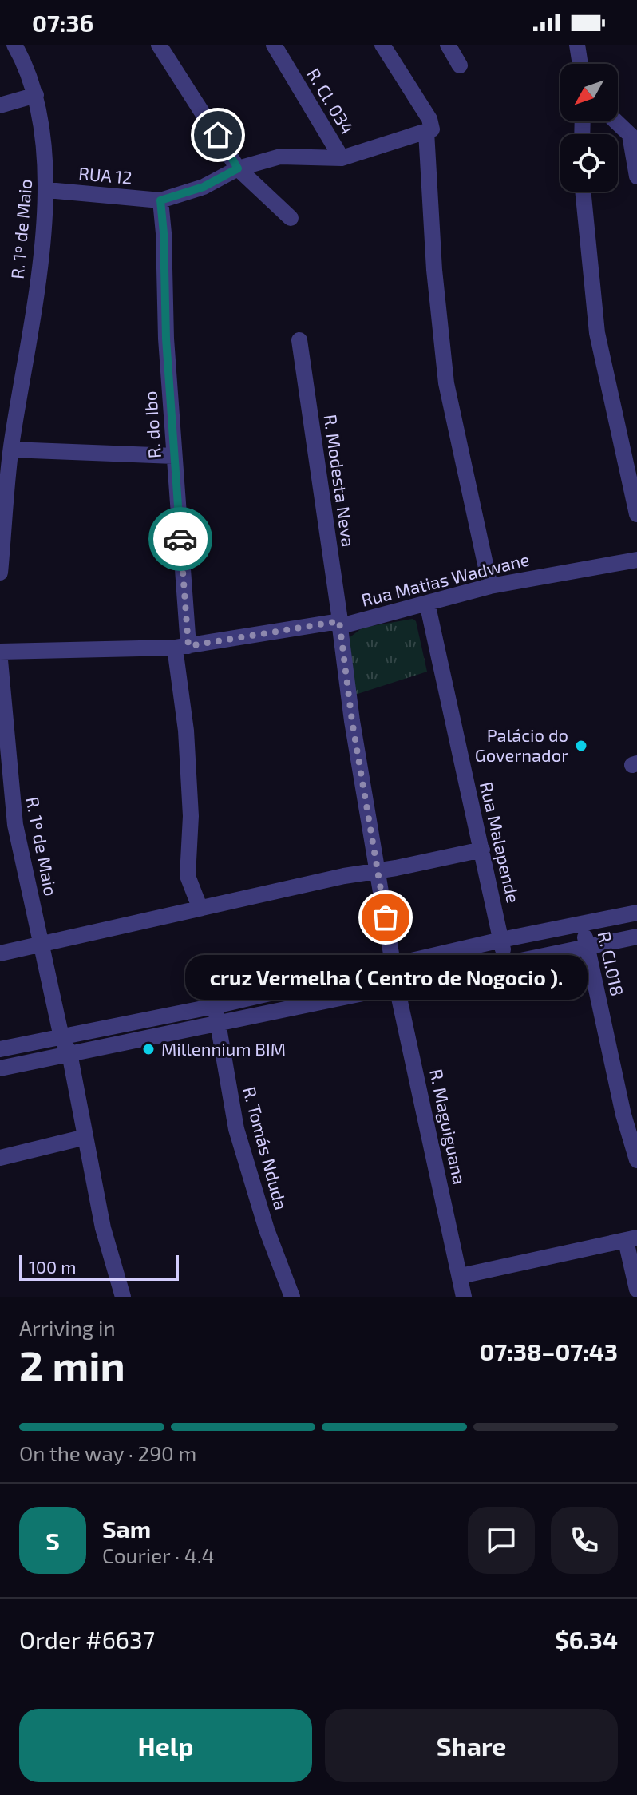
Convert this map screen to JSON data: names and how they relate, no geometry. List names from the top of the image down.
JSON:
{
  "streets": {
    "street": [
      "R. Cl. 034",
      "RUA 12",
      "R. 1º de Maio",
      "R. do Ibo",
      "R. Modesta Neva",
      "Rua Matias Wadwane",
      "Rua Malapende",
      "R. CI.018",
      "R. Maguiguana",
      "R. Tomás Nduda"
    ]
  },
  "crossings": [
    ["R. Cl. 034", "RUA 12"],
    ["R. Cl. 034", "R. do Ibo"],
    ["RUA 12", "R. 1º de Maio"],
    ["RUA 12", "R. do Ibo"],
    ["R. do Ibo", "Rua Matias Wadwane"],
    ["R. Modesta Neva", "Rua Matias Wadwane"],
    ["R. Modesta Neva", "R. Maguiguana"],
    ["Rua Matias Wadwane", "Rua Malapende"]
  ],
  "places": ["Palácio do Governador", "cruz Vermelha ( Centro de Nogocio ).", "Millennium BIM"],
  "scale_bar": "100 m",
  "north": "bottom left",
  "page": {
    "status": "07:36",
    "bubble": "cruz Vermelha ( Centro de Nogocio ).",
    "scale": "100 m",
    "heading": ["2 min", "Arriving in", "07:38–07:43"],
    "panel": [
      "Sam",
      "Courier · 4.4",
      "Order #6637",
      "$6.34"
    ],
    "bar": "On the way · 290 m",
    "round": "S",
    "buttons": ["Help", "Share"]
  }
}
